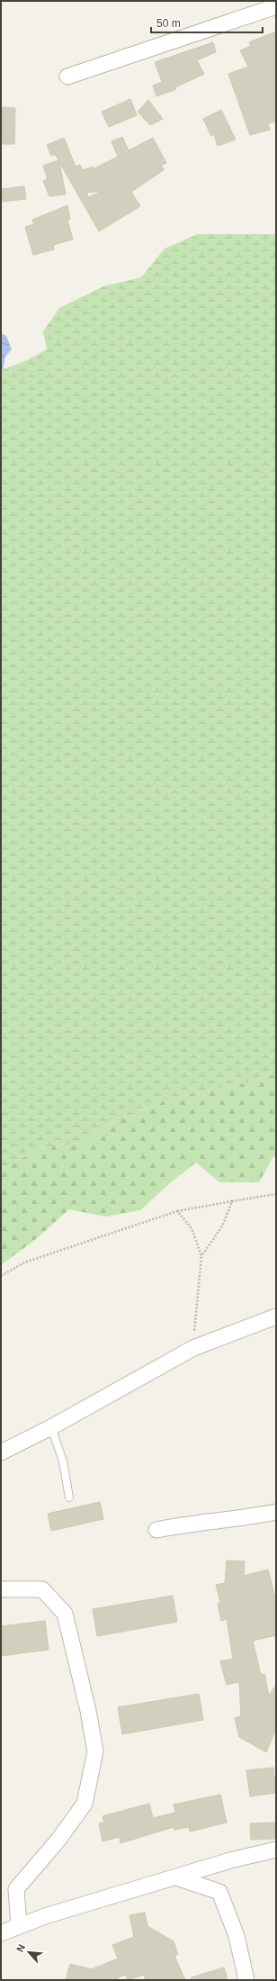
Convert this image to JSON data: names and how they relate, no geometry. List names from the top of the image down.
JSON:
{
  "scale_bar": "50 m",
  "north": "top left"
}
